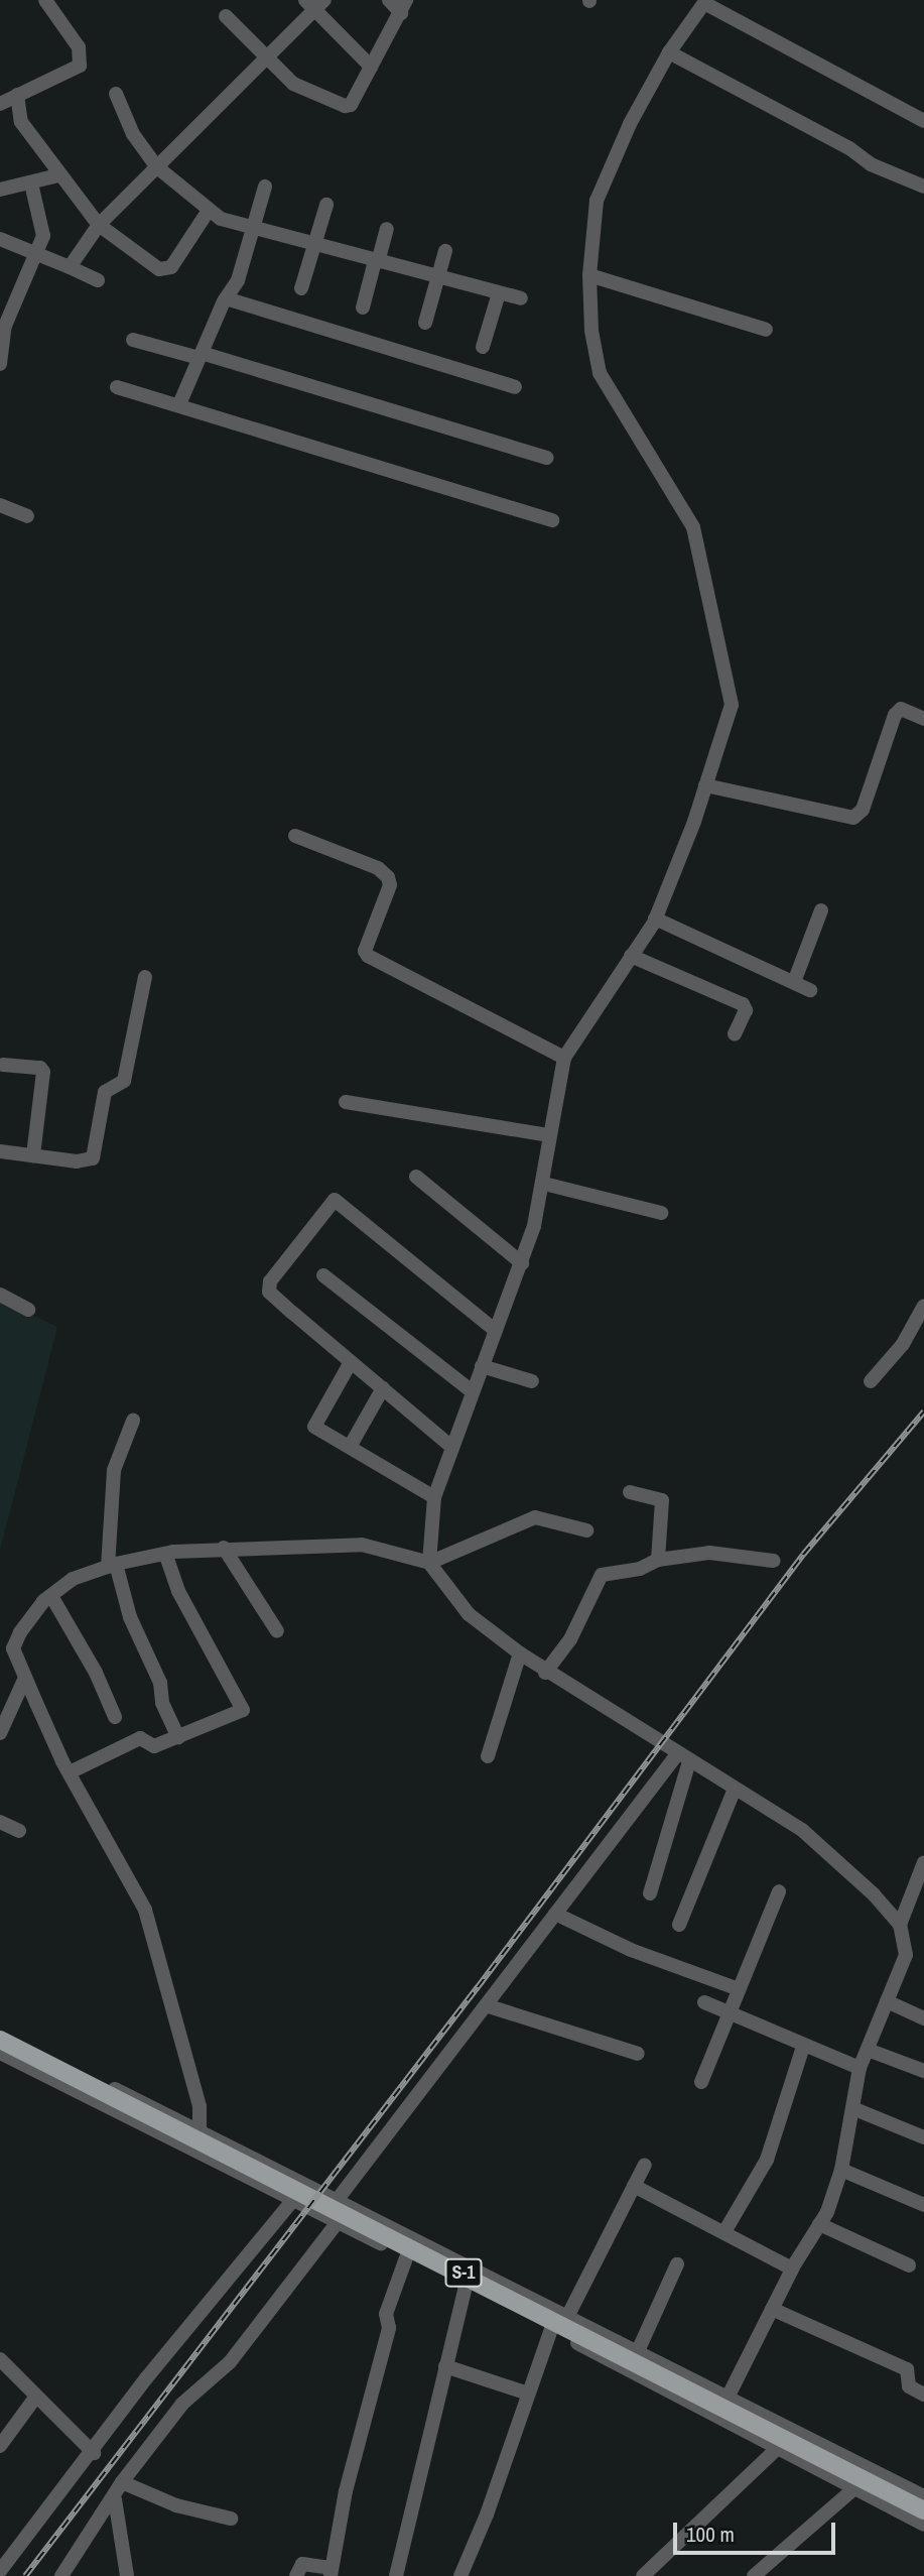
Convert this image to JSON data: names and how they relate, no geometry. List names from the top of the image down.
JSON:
{
  "streets": {
    "main road": ["S-1"]
  },
  "scale_bar": "100 m"
}
